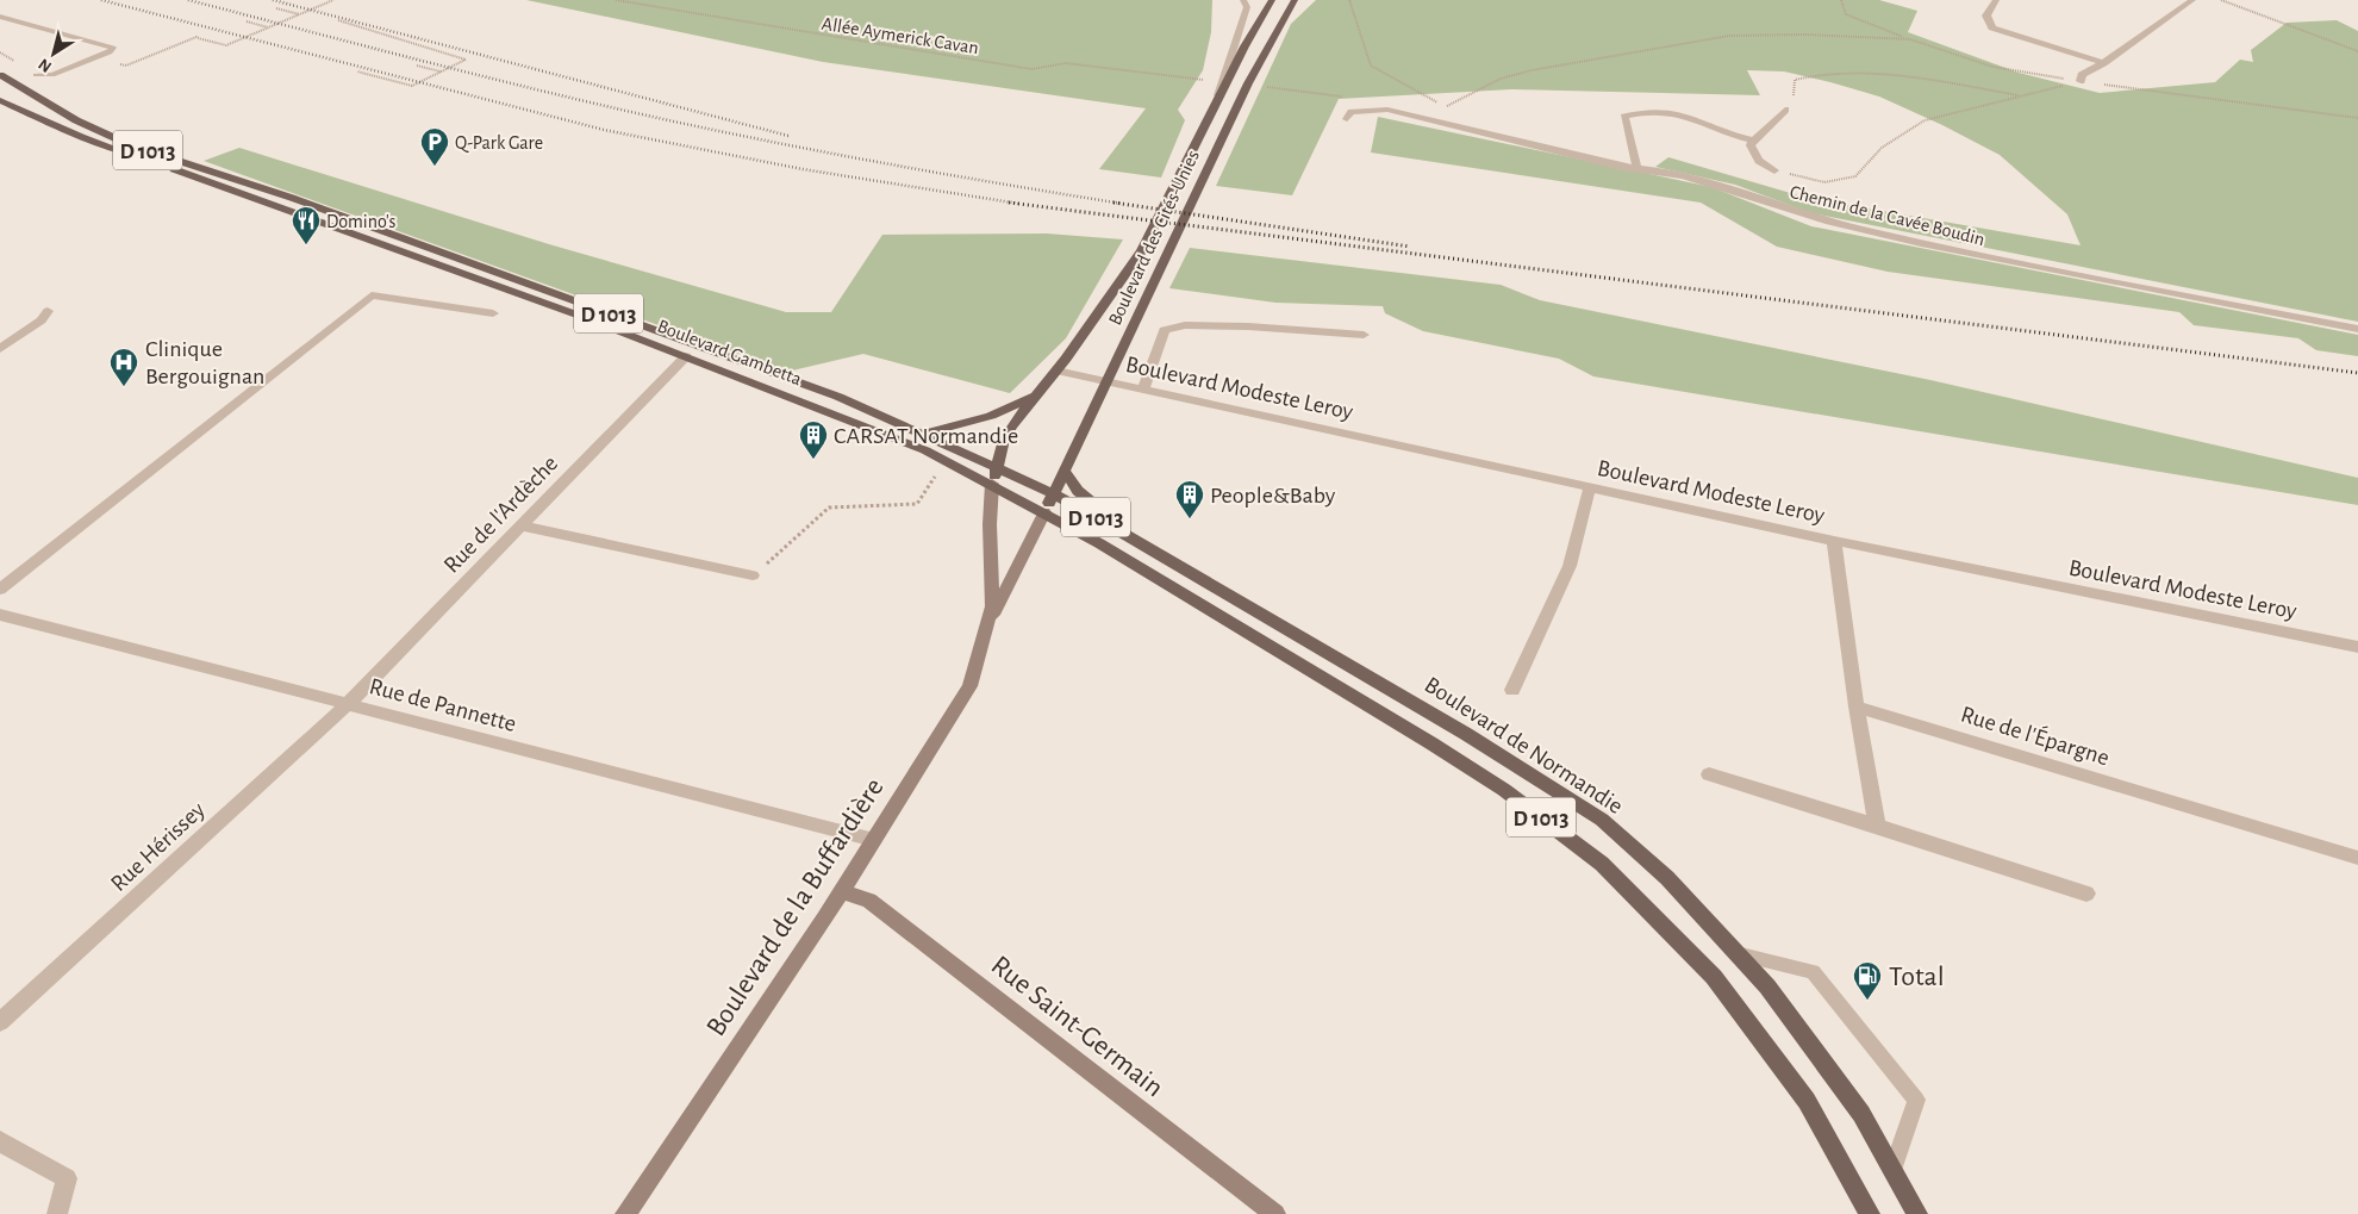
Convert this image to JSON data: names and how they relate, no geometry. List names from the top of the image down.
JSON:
{
  "streets": {
    "main road": [
      "D 1013",
      "Boulevard des Cités-Unies",
      "Boulevard Gambetta",
      "Boulevard de Normandie",
      "Boulevard de la Buffardière",
      "Rue Saint-Germain"
    ],
    "street": [
      "Chemin de la Cavée Boudin",
      "Boulevard Modeste Leroy",
      "Rue de l'Ardèche",
      "Rue de Pannette",
      "Rue de l'Épargne",
      "Rue Hérissey"
    ],
    "path": ["Allée Aymerick Cavan"]
  },
  "crossings": [
    ["D 1013", "Boulevard des Cités-Unies"],
    ["D 1013", "Boulevard de Normandie"],
    ["Boulevard des Cités-Unies", "Boulevard Gambetta"],
    ["Boulevard des Cités-Unies", "Boulevard Modeste Leroy"],
    ["Boulevard des Cités-Unies", "Boulevard de la Buffardière"],
    ["Boulevard Gambetta", "Rue de l'Ardèche"],
    ["Boulevard Gambetta", "Boulevard de Normandie"],
    ["Boulevard Gambetta", "Boulevard de la Buffardière"],
    ["Rue de l'Ardèche", "Rue de Pannette"],
    ["Rue de l'Ardèche", "Rue Hérissey"],
    ["Rue de Pannette", "Rue Hérissey"],
    ["Rue de Pannette", "Boulevard de la Buffardière"],
    ["Boulevard de la Buffardière", "Rue Saint-Germain"]
  ],
  "places": {
    "parking": ["Q-Park Gare"],
    "restaurant": ["Domino's"],
    "hospital": ["Clinique Bergouignan"],
    "building": ["CARSAT Normandie", "People&Baby"],
    "fuel station": ["Total"]
  },
  "north": "bottom left"
}
